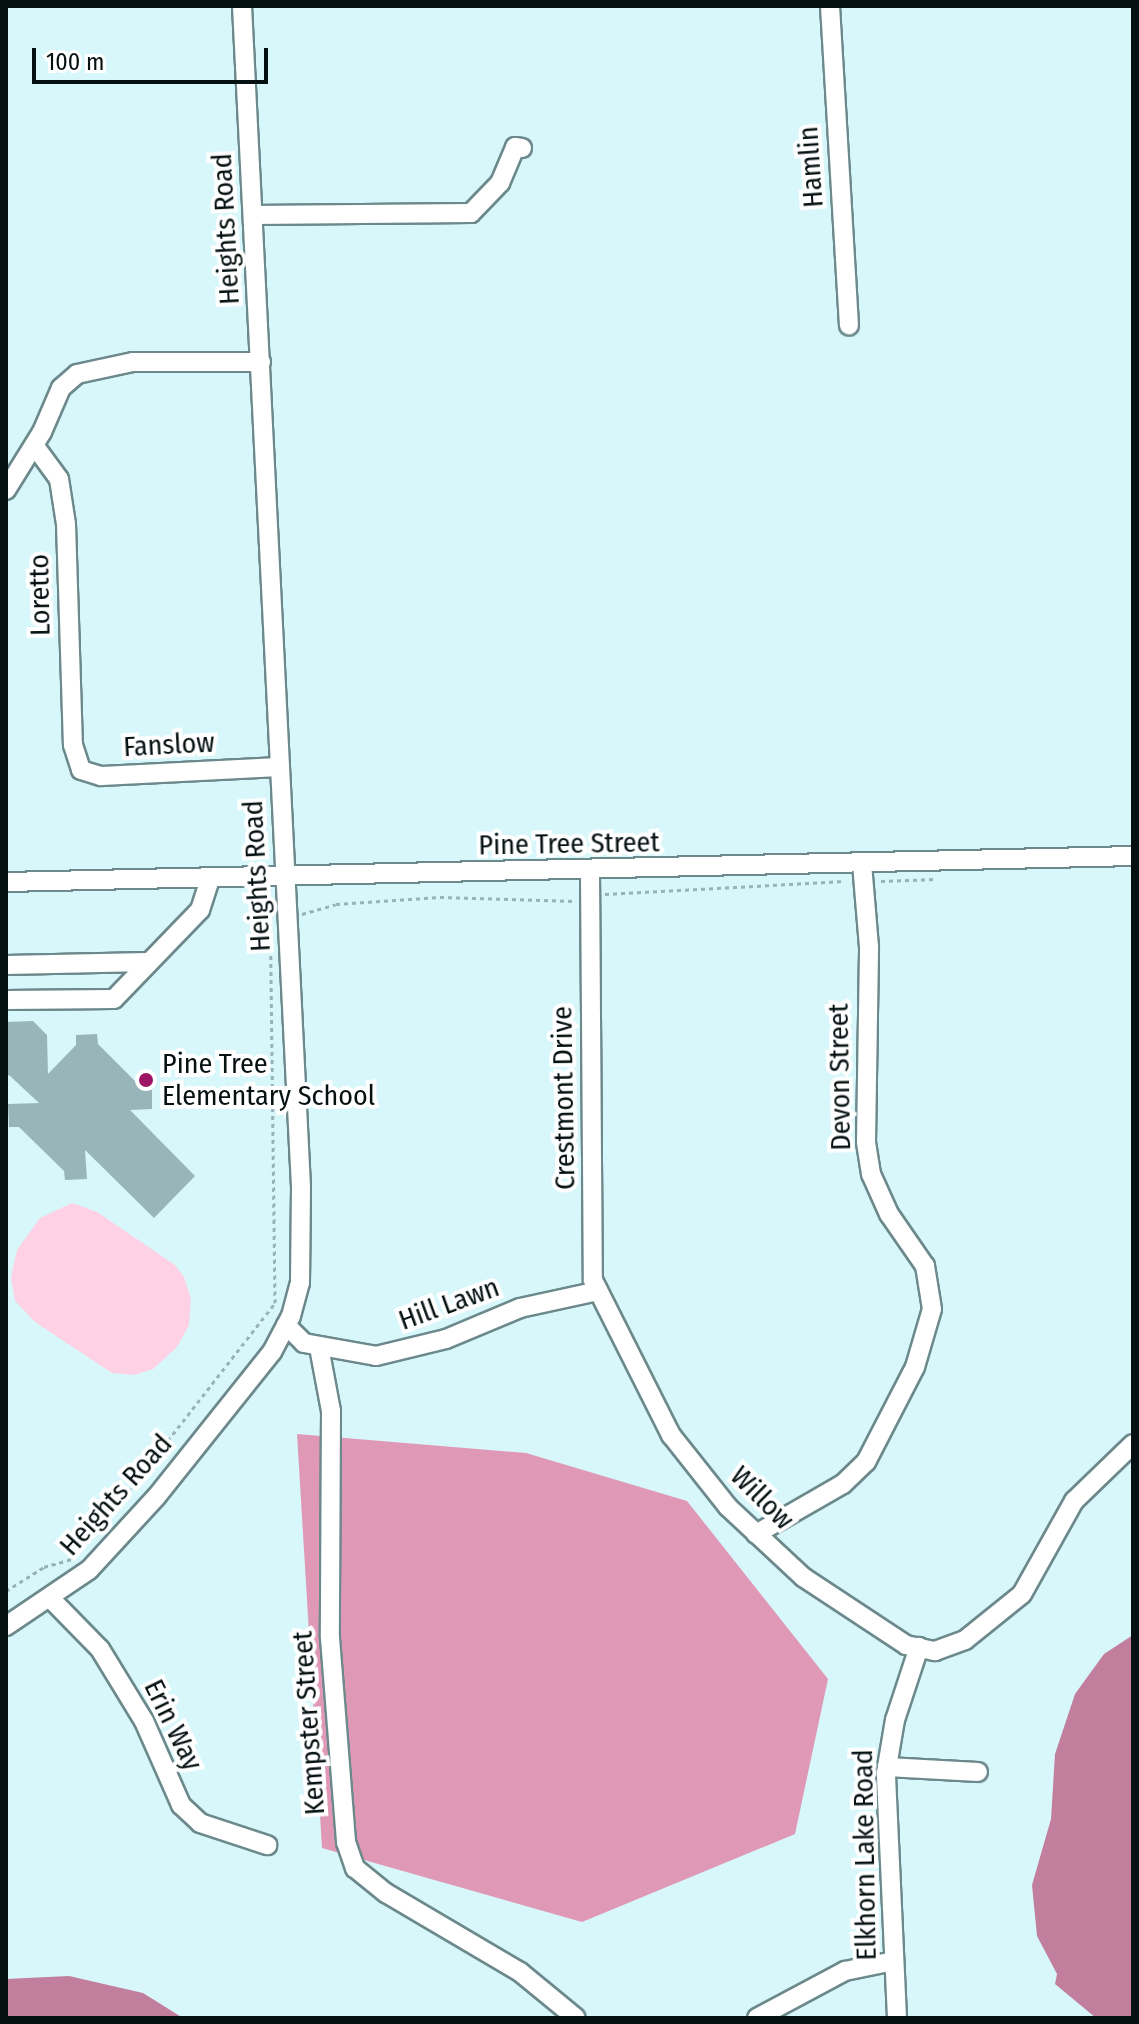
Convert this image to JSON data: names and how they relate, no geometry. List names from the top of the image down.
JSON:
{
  "streets": {
    "street": [
      "Hamlin",
      "Heights Road",
      "Loretto",
      "Fanslow",
      "Pine Tree Street",
      "Devon Street",
      "Crestmont Drive",
      "Hill Lawn",
      "Willow",
      "Kempster Street",
      "Erin Way",
      "Elkhorn Lake Road"
    ]
  },
  "crossings": [
    ["Heights Road", "Fanslow"],
    ["Heights Road", "Pine Tree Street"],
    ["Heights Road", "Erin Way"],
    ["Loretto", "Fanslow"],
    ["Pine Tree Street", "Devon Street"],
    ["Pine Tree Street", "Crestmont Drive"],
    ["Devon Street", "Willow"],
    ["Crestmont Drive", "Hill Lawn"],
    ["Crestmont Drive", "Willow"],
    ["Hill Lawn", "Kempster Street"],
    ["Willow", "Elkhorn Lake Road"]
  ],
  "places": ["Pine Tree Elementary School"],
  "scale_bar": "100 m"
}
